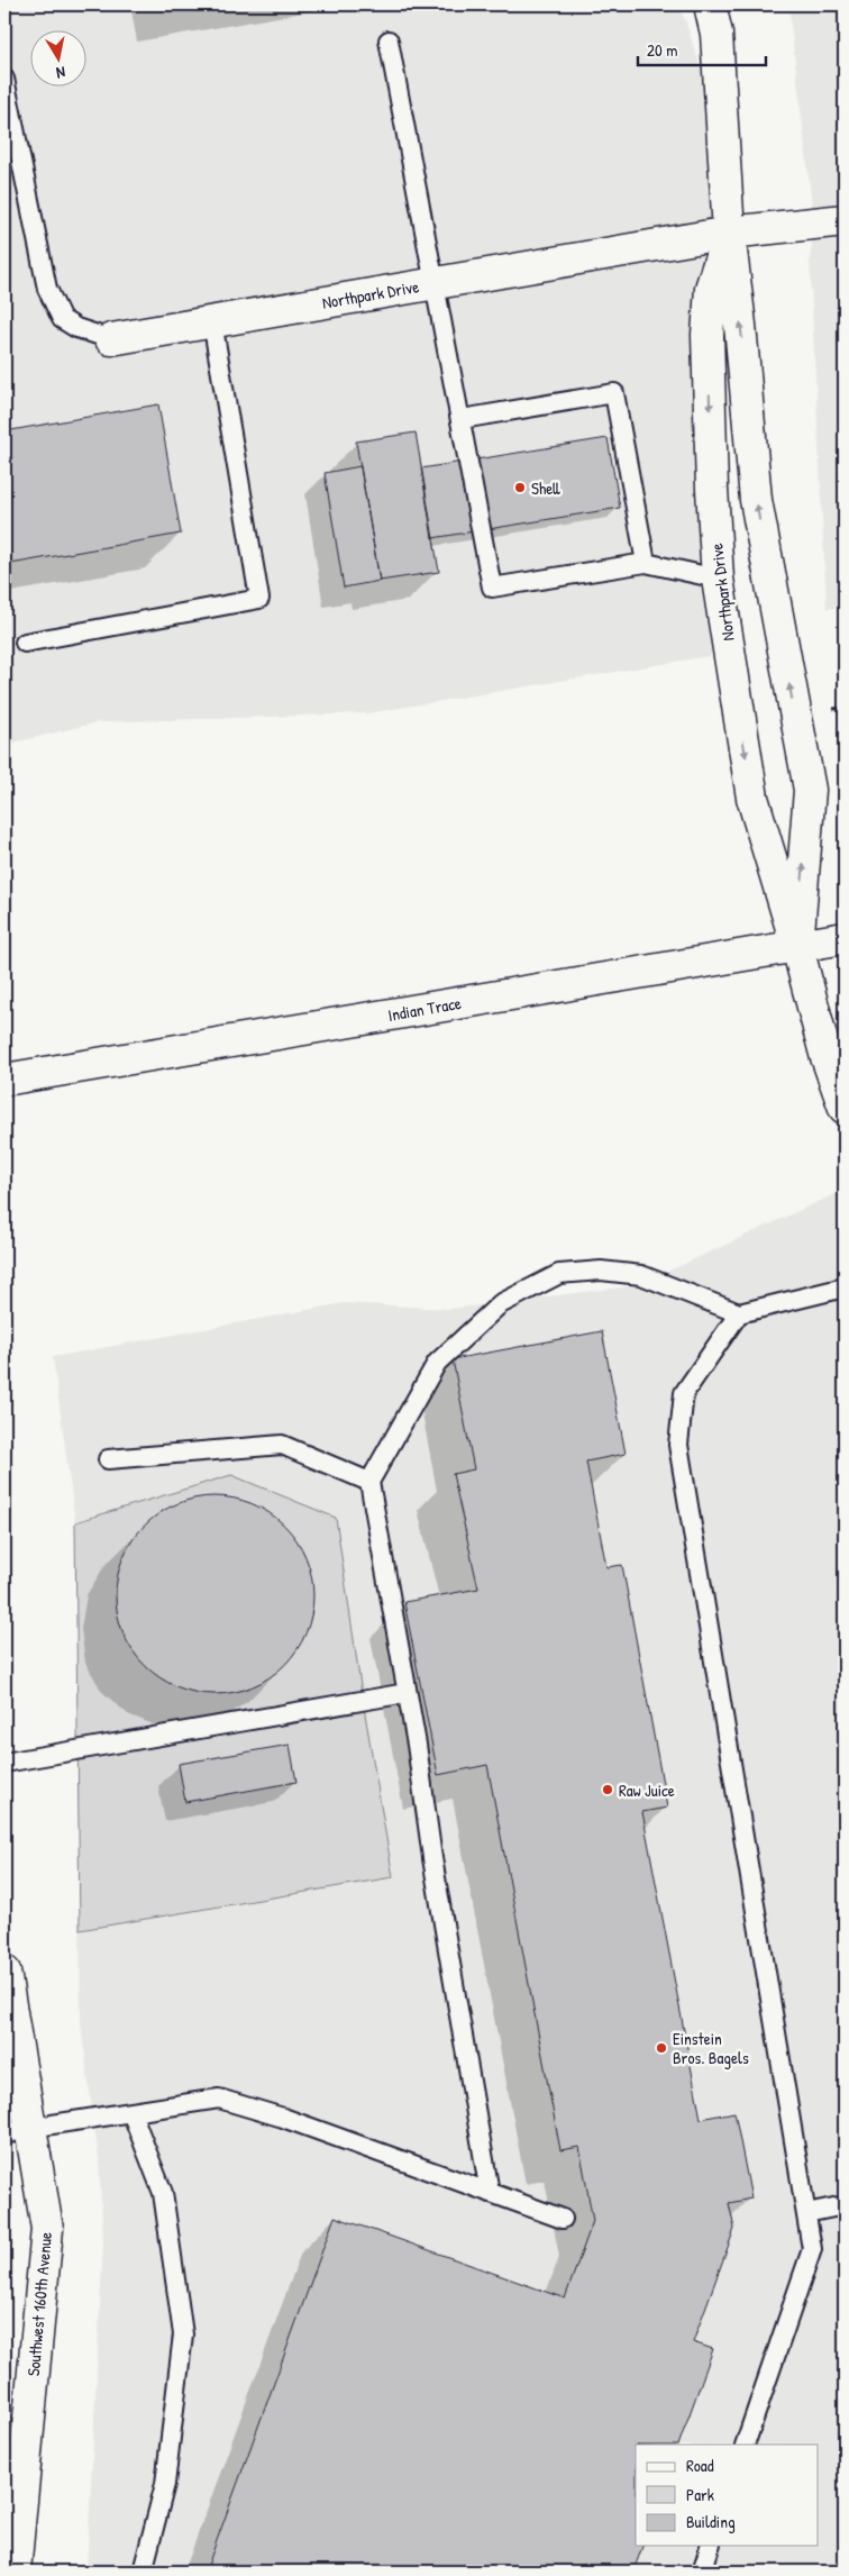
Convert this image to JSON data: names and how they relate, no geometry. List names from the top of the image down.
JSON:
{
  "streets": {
    "street": ["Northpark Drive", "Indian Trace", "Southwest 160th Avenue"]
  },
  "crossings": [
    ["Northpark Drive", "Indian Trace"]
  ],
  "places": ["Shell", "Raw Juice", "Einstein Bros. Bagels"],
  "legend": ["Road", "Park", "Building"],
  "scale_bar": "20 m",
  "north": "bottom"
}
